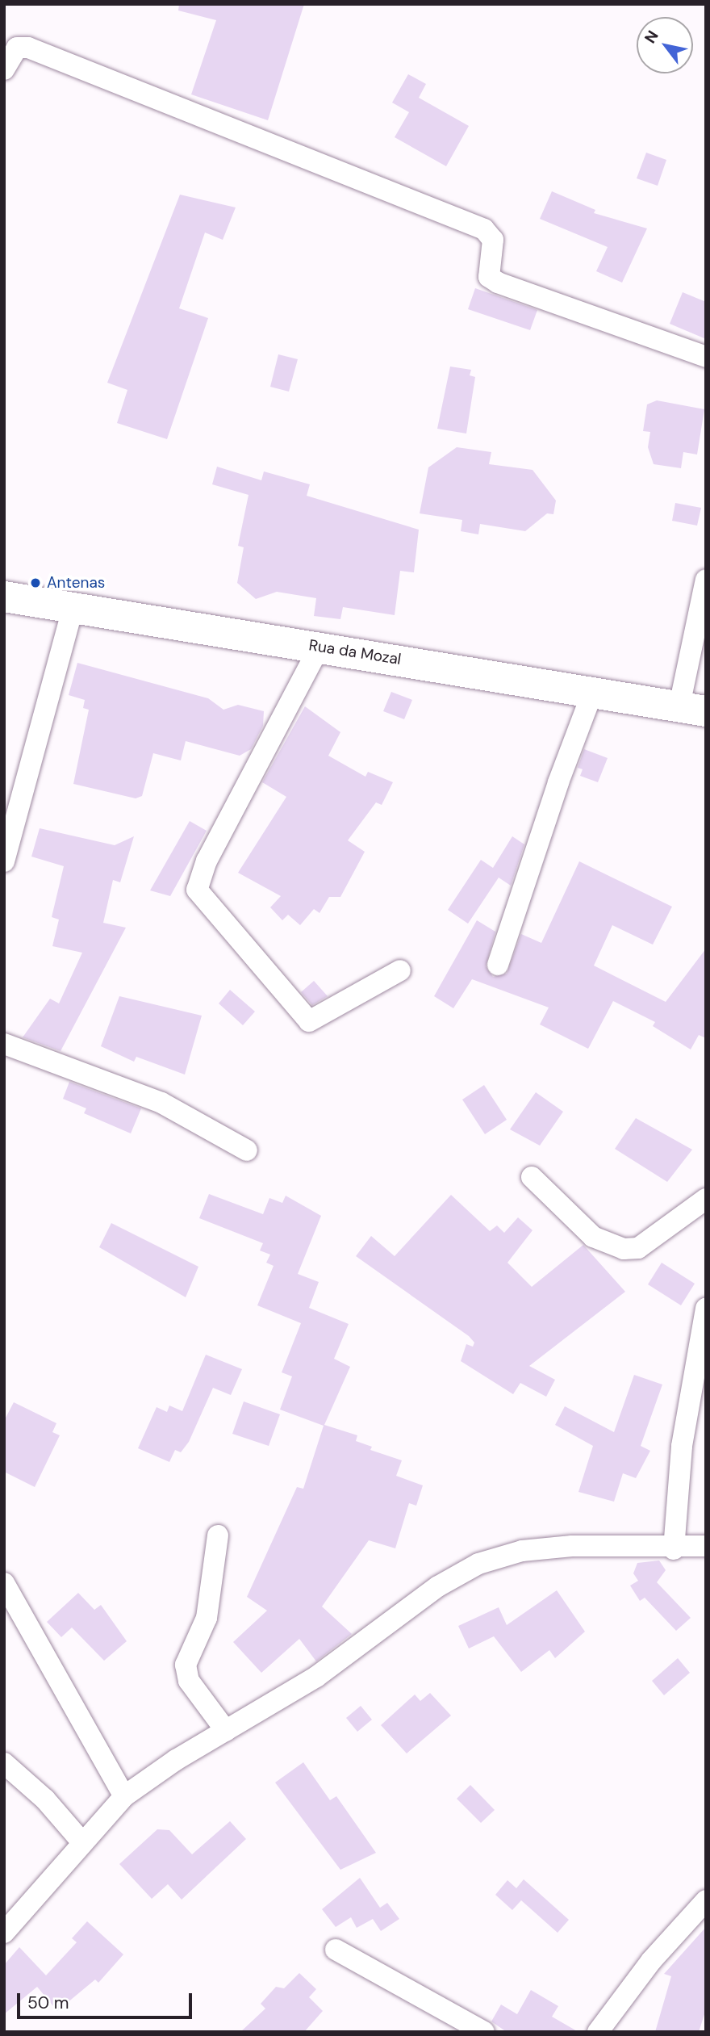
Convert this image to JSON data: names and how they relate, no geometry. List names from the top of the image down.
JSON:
{
  "streets": {
    "main road": ["Rua da Mozal"]
  },
  "places": ["Antenas"],
  "scale_bar": "50 m",
  "north": "top left"
}
